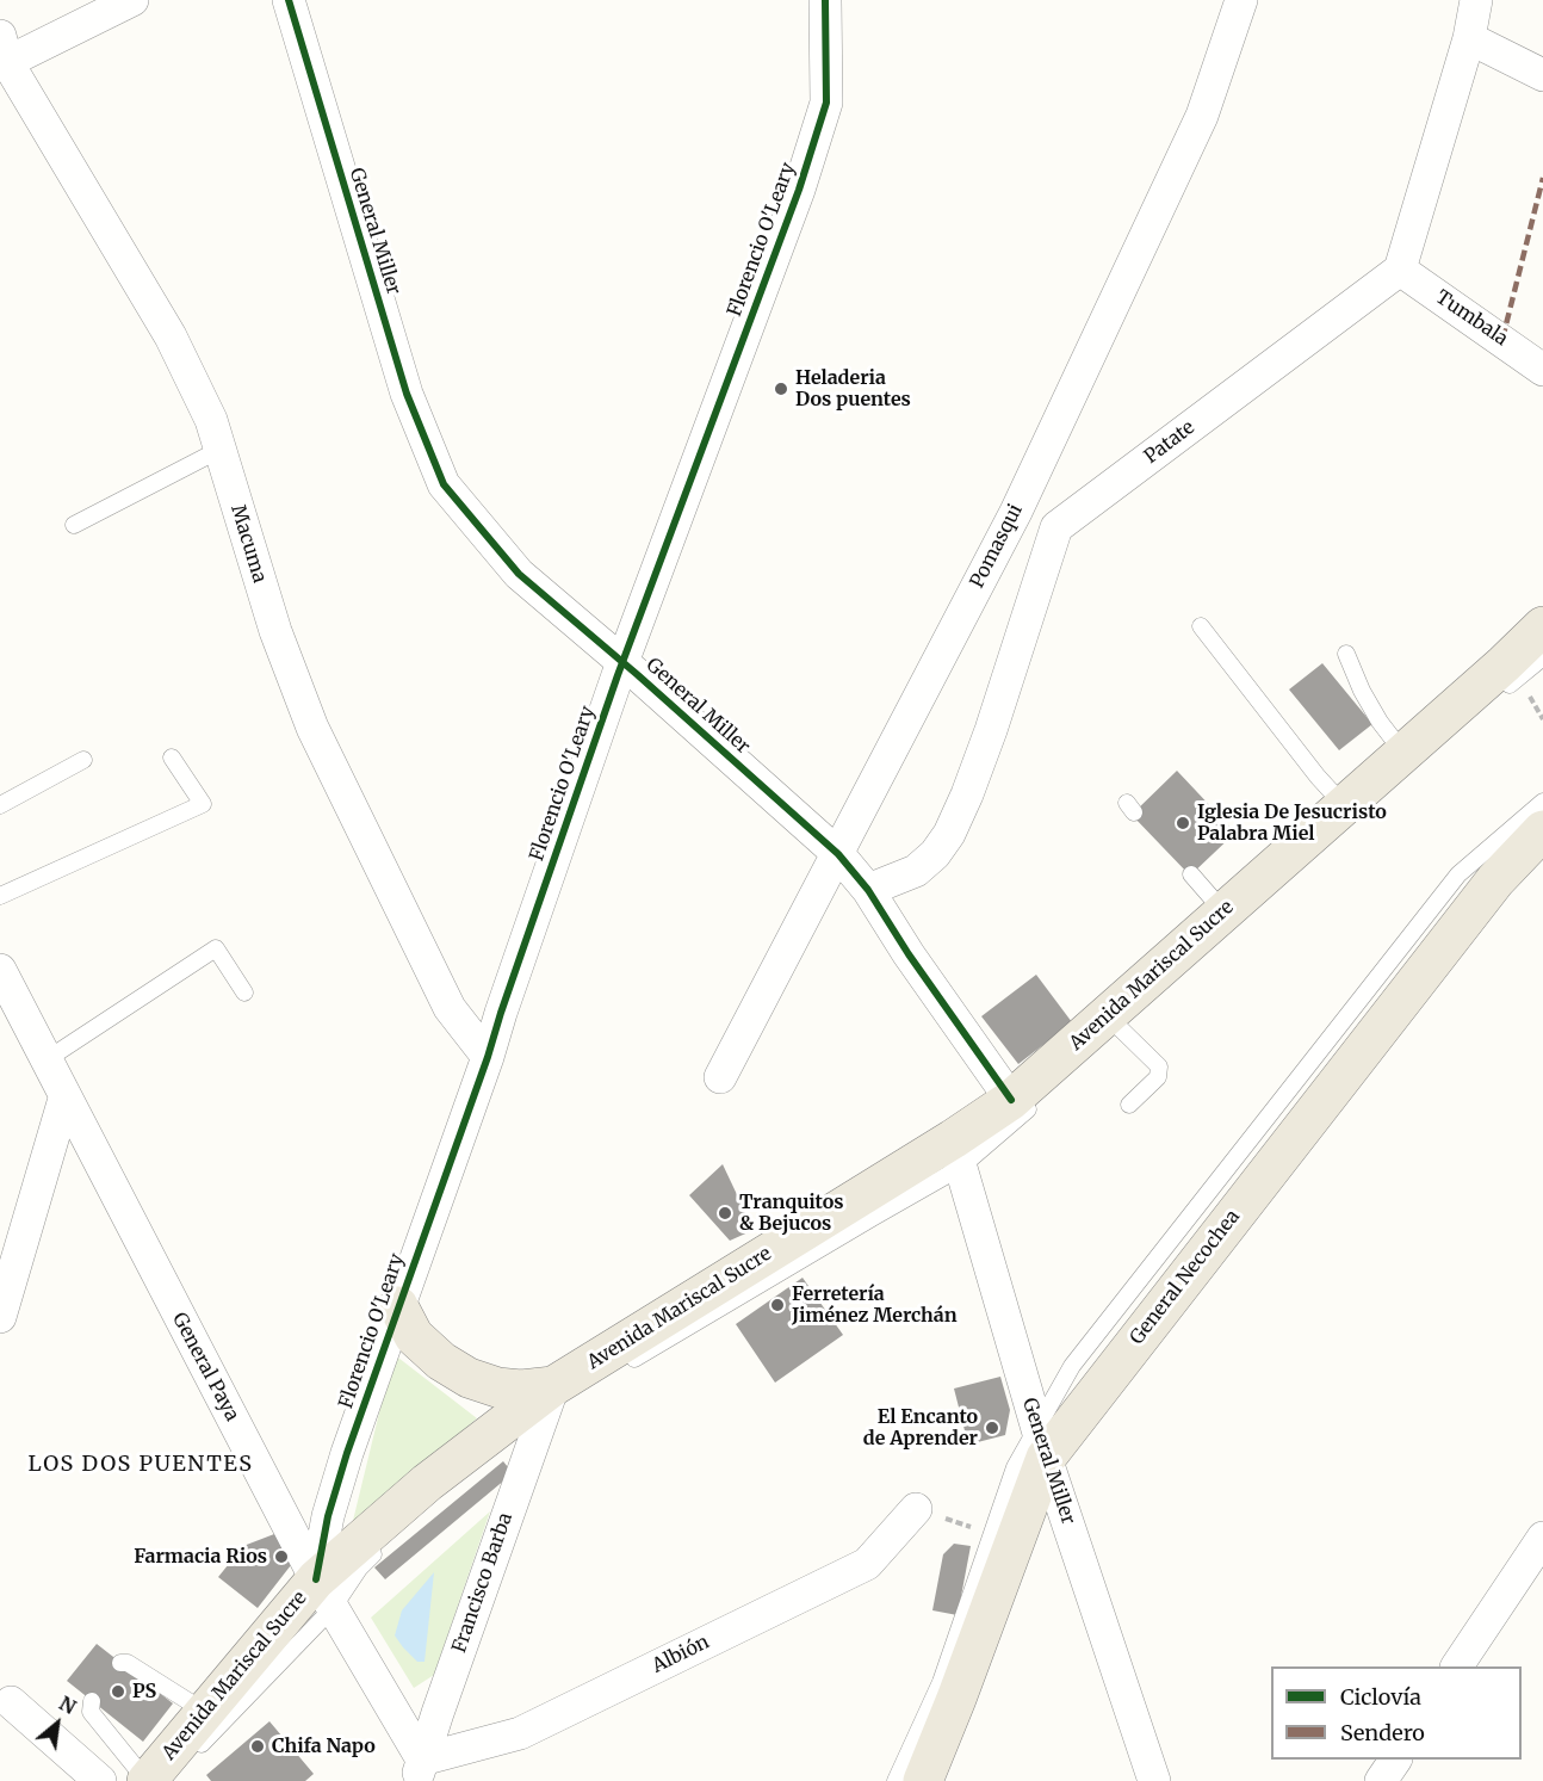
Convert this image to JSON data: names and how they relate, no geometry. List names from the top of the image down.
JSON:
{
  "streets": {
    "main road": ["Avenida Mariscal Sucre", "General Necochea"],
    "street": [
      "General Miller",
      "Florencio O'Leary",
      "Tumbala",
      "Patate",
      "Macuma",
      "Pomasqui",
      "General Paya",
      "Francisco Barba",
      "Albión"
    ]
  },
  "crossings": [
    ["General Miller", "Florencio O'Leary"],
    ["General Miller", "Pomasqui"],
    ["General Miller", "Avenida Mariscal Sucre"],
    ["General Miller", "General Necochea"],
    ["Florencio O'Leary", "Macuma"],
    ["Florencio O'Leary", "Avenida Mariscal Sucre"],
    ["Florencio O'Leary", "General Paya"],
    ["Tumbala", "Patate"],
    ["Avenida Mariscal Sucre", "General Paya"],
    ["Avenida Mariscal Sucre", "Francisco Barba"],
    ["General Paya", "Francisco Barba"],
    ["General Paya", "Albión"],
    ["Francisco Barba", "Albión"]
  ],
  "districts": ["LOS DOS PUENTES"],
  "places": [
    "Heladeria Dos puentes",
    "Iglesia De Jesucristo Palabra Miel",
    "Tranquitos & Bejucos",
    "Ferretería Jiménez Merchán",
    "El Encanto de Aprender",
    "Farmacia Rios",
    "PS",
    "Chifa Napo"
  ],
  "legend": ["Ciclovía", "Sendero"],
  "north": "top right"
}
